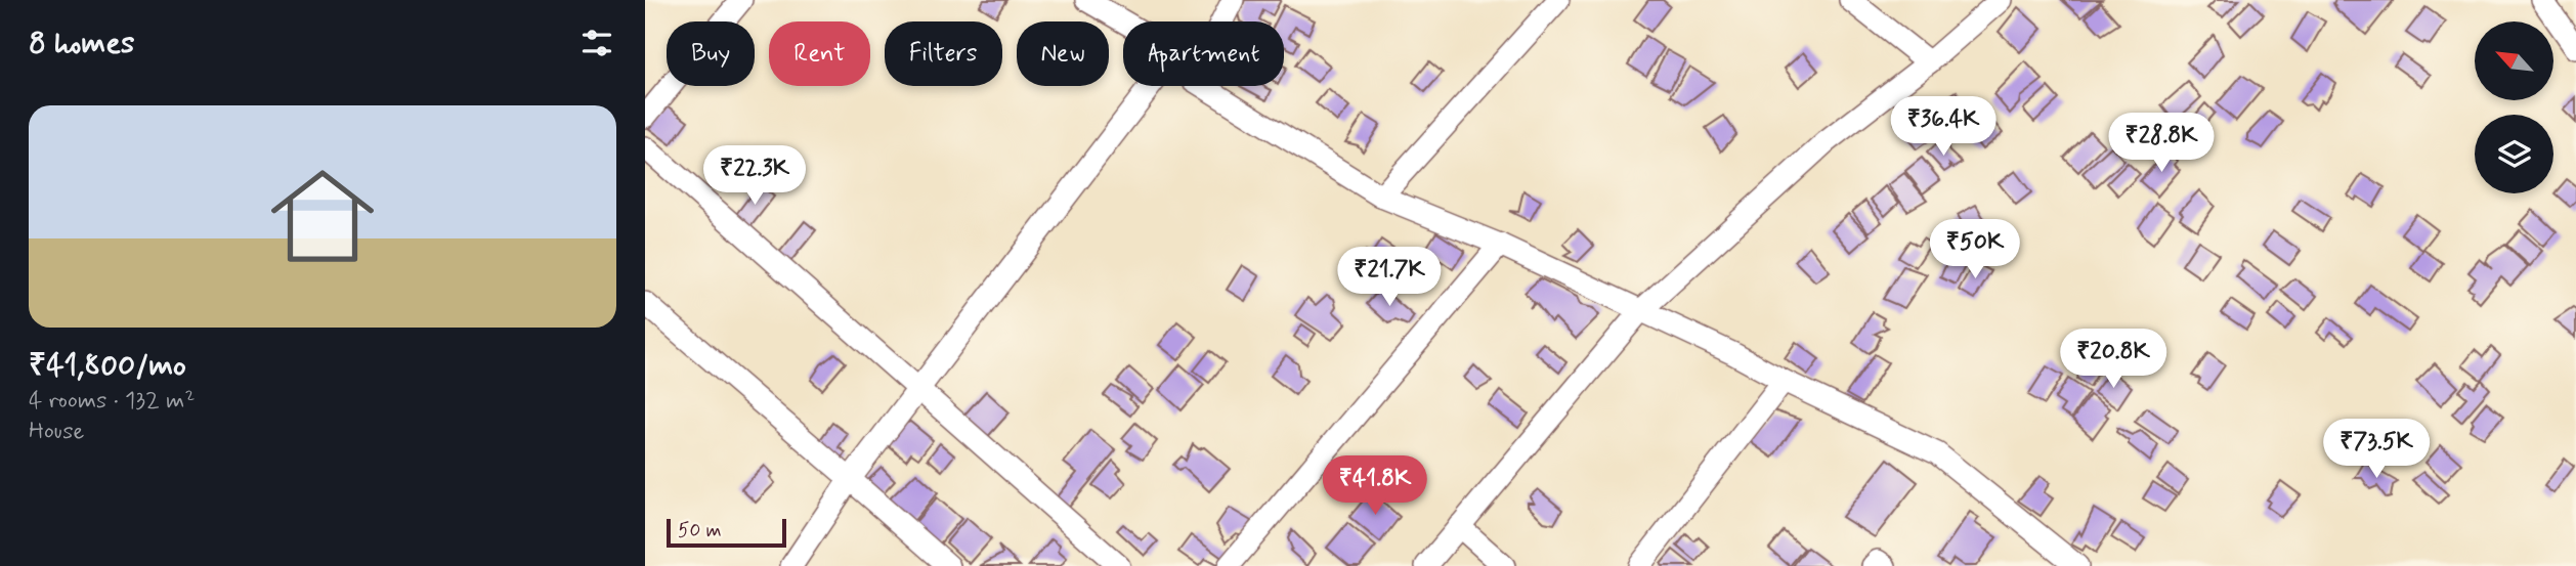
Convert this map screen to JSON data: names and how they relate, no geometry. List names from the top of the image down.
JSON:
{
  "scale_bar": "50 m",
  "north": "top left",
  "page": {
    "heading": "8 homes",
    "chip": [
      "Buy",
      "Rent",
      "Filters",
      "New",
      "Apartment"
    ],
    "list": [
      {
        "name": "₹41,800/mo",
        "note": "4 rooms · 132 m² · House"
      }
    ],
    "price": [
      "₹36.4K",
      "₹28.8K",
      "₹22.3K",
      "₹50K",
      "₹21.7K",
      "₹20.8K",
      "₹73.5K",
      "₹41.8K"
    ],
    "scale": "50 m"
  }
}
